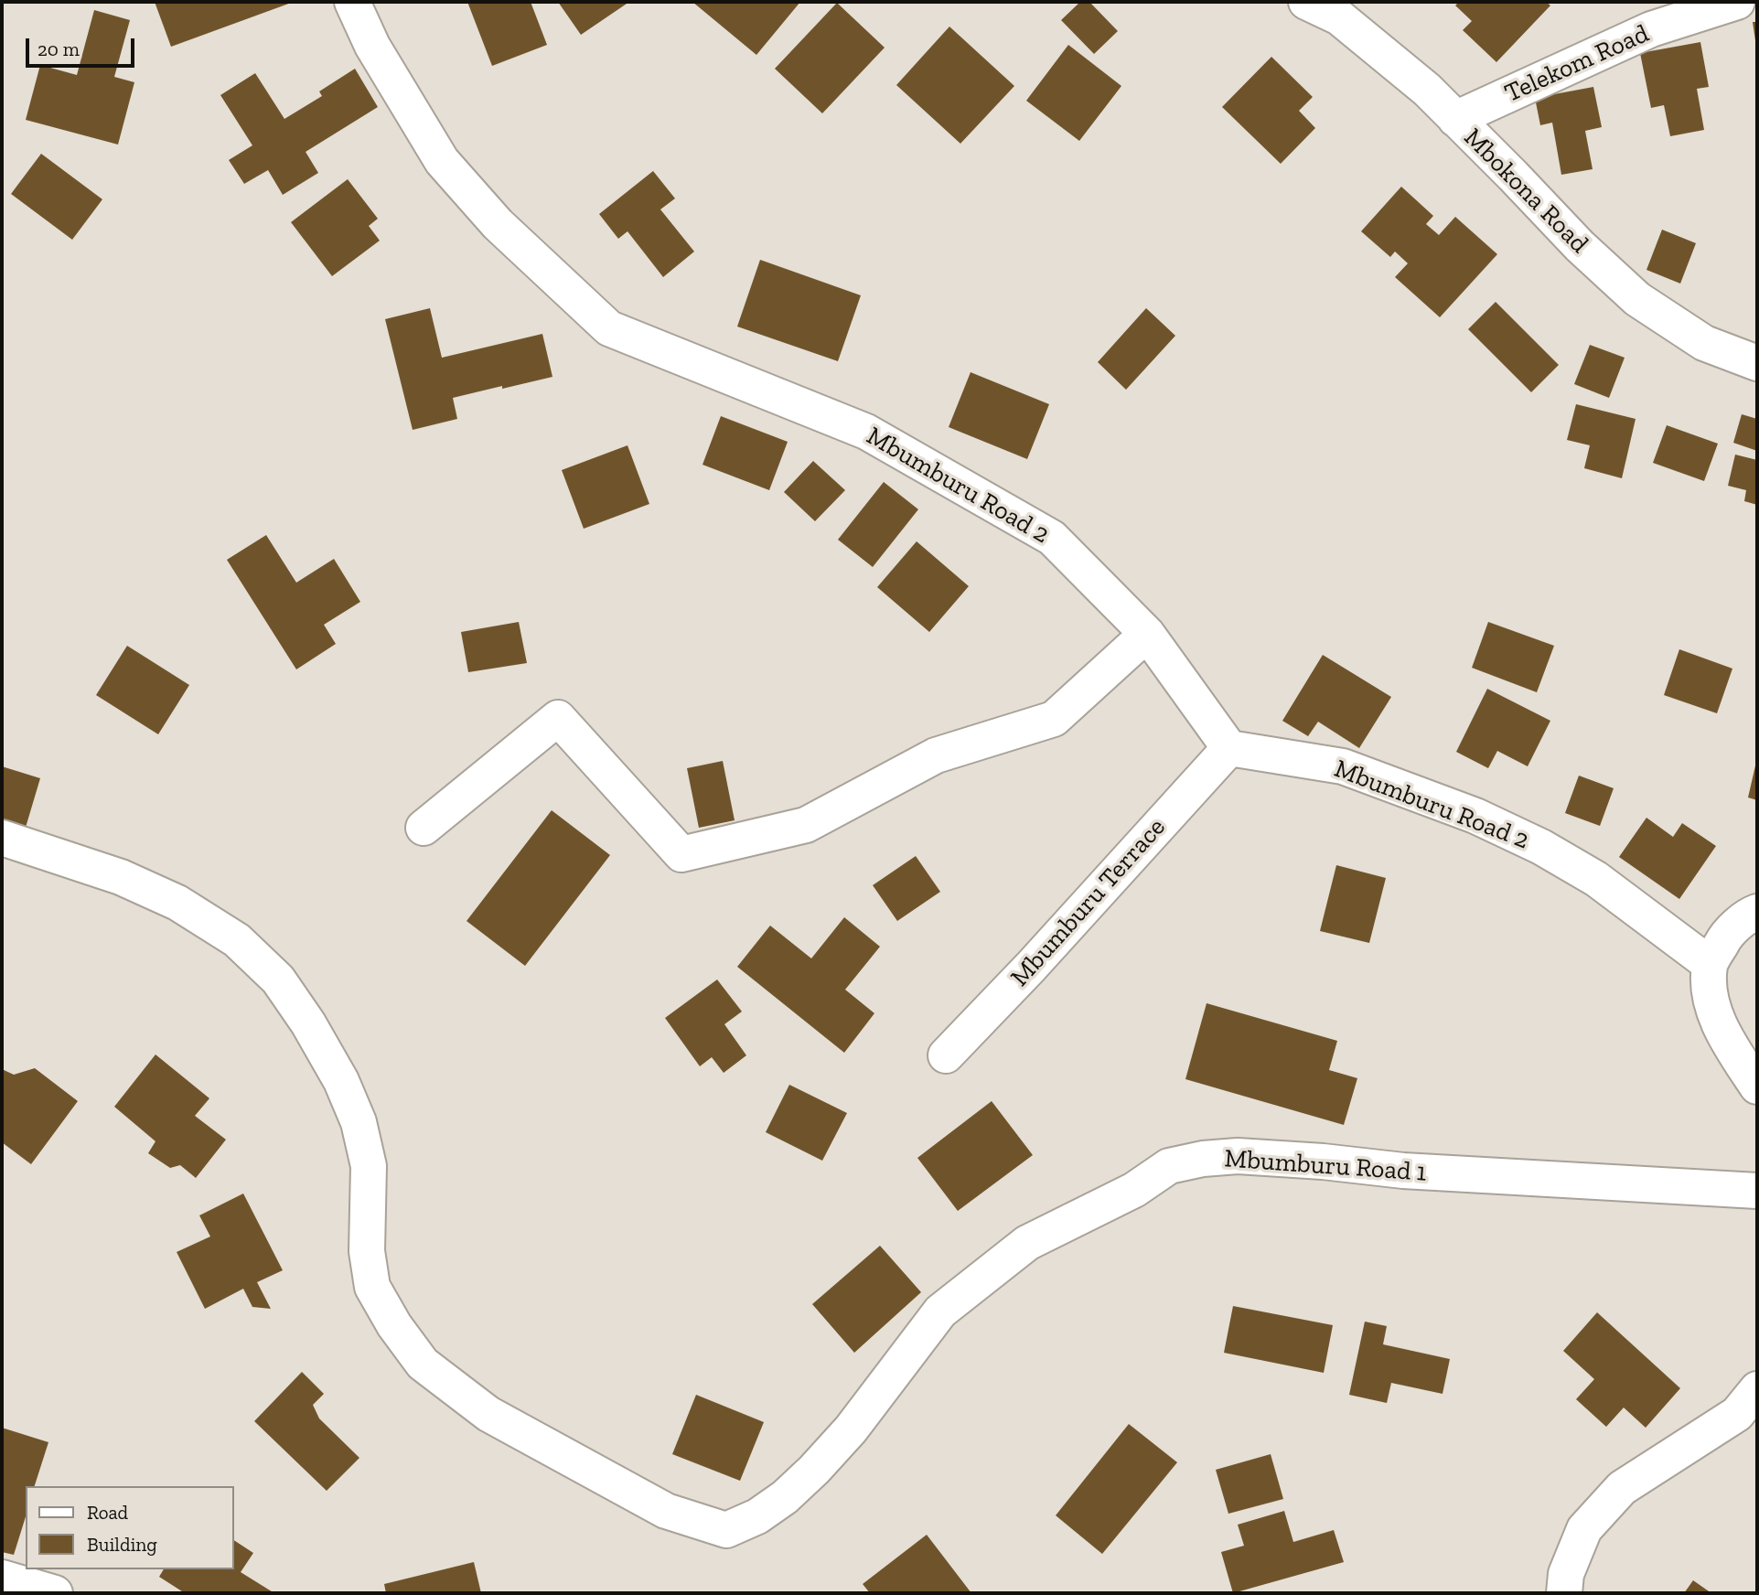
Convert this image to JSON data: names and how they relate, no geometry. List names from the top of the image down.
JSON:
{
  "streets": {
    "street": [
      "Telekom Road",
      "Mbokona Road",
      "Mbumburu Road 2",
      "Mbumburu Terrace",
      "Mbumburu Road 1"
    ]
  },
  "crossings": [
    ["Telekom Road", "Mbokona Road"],
    ["Mbumburu Road 2", "Mbumburu Terrace"]
  ],
  "legend": ["Road", "Building"],
  "scale_bar": "20 m"
}
